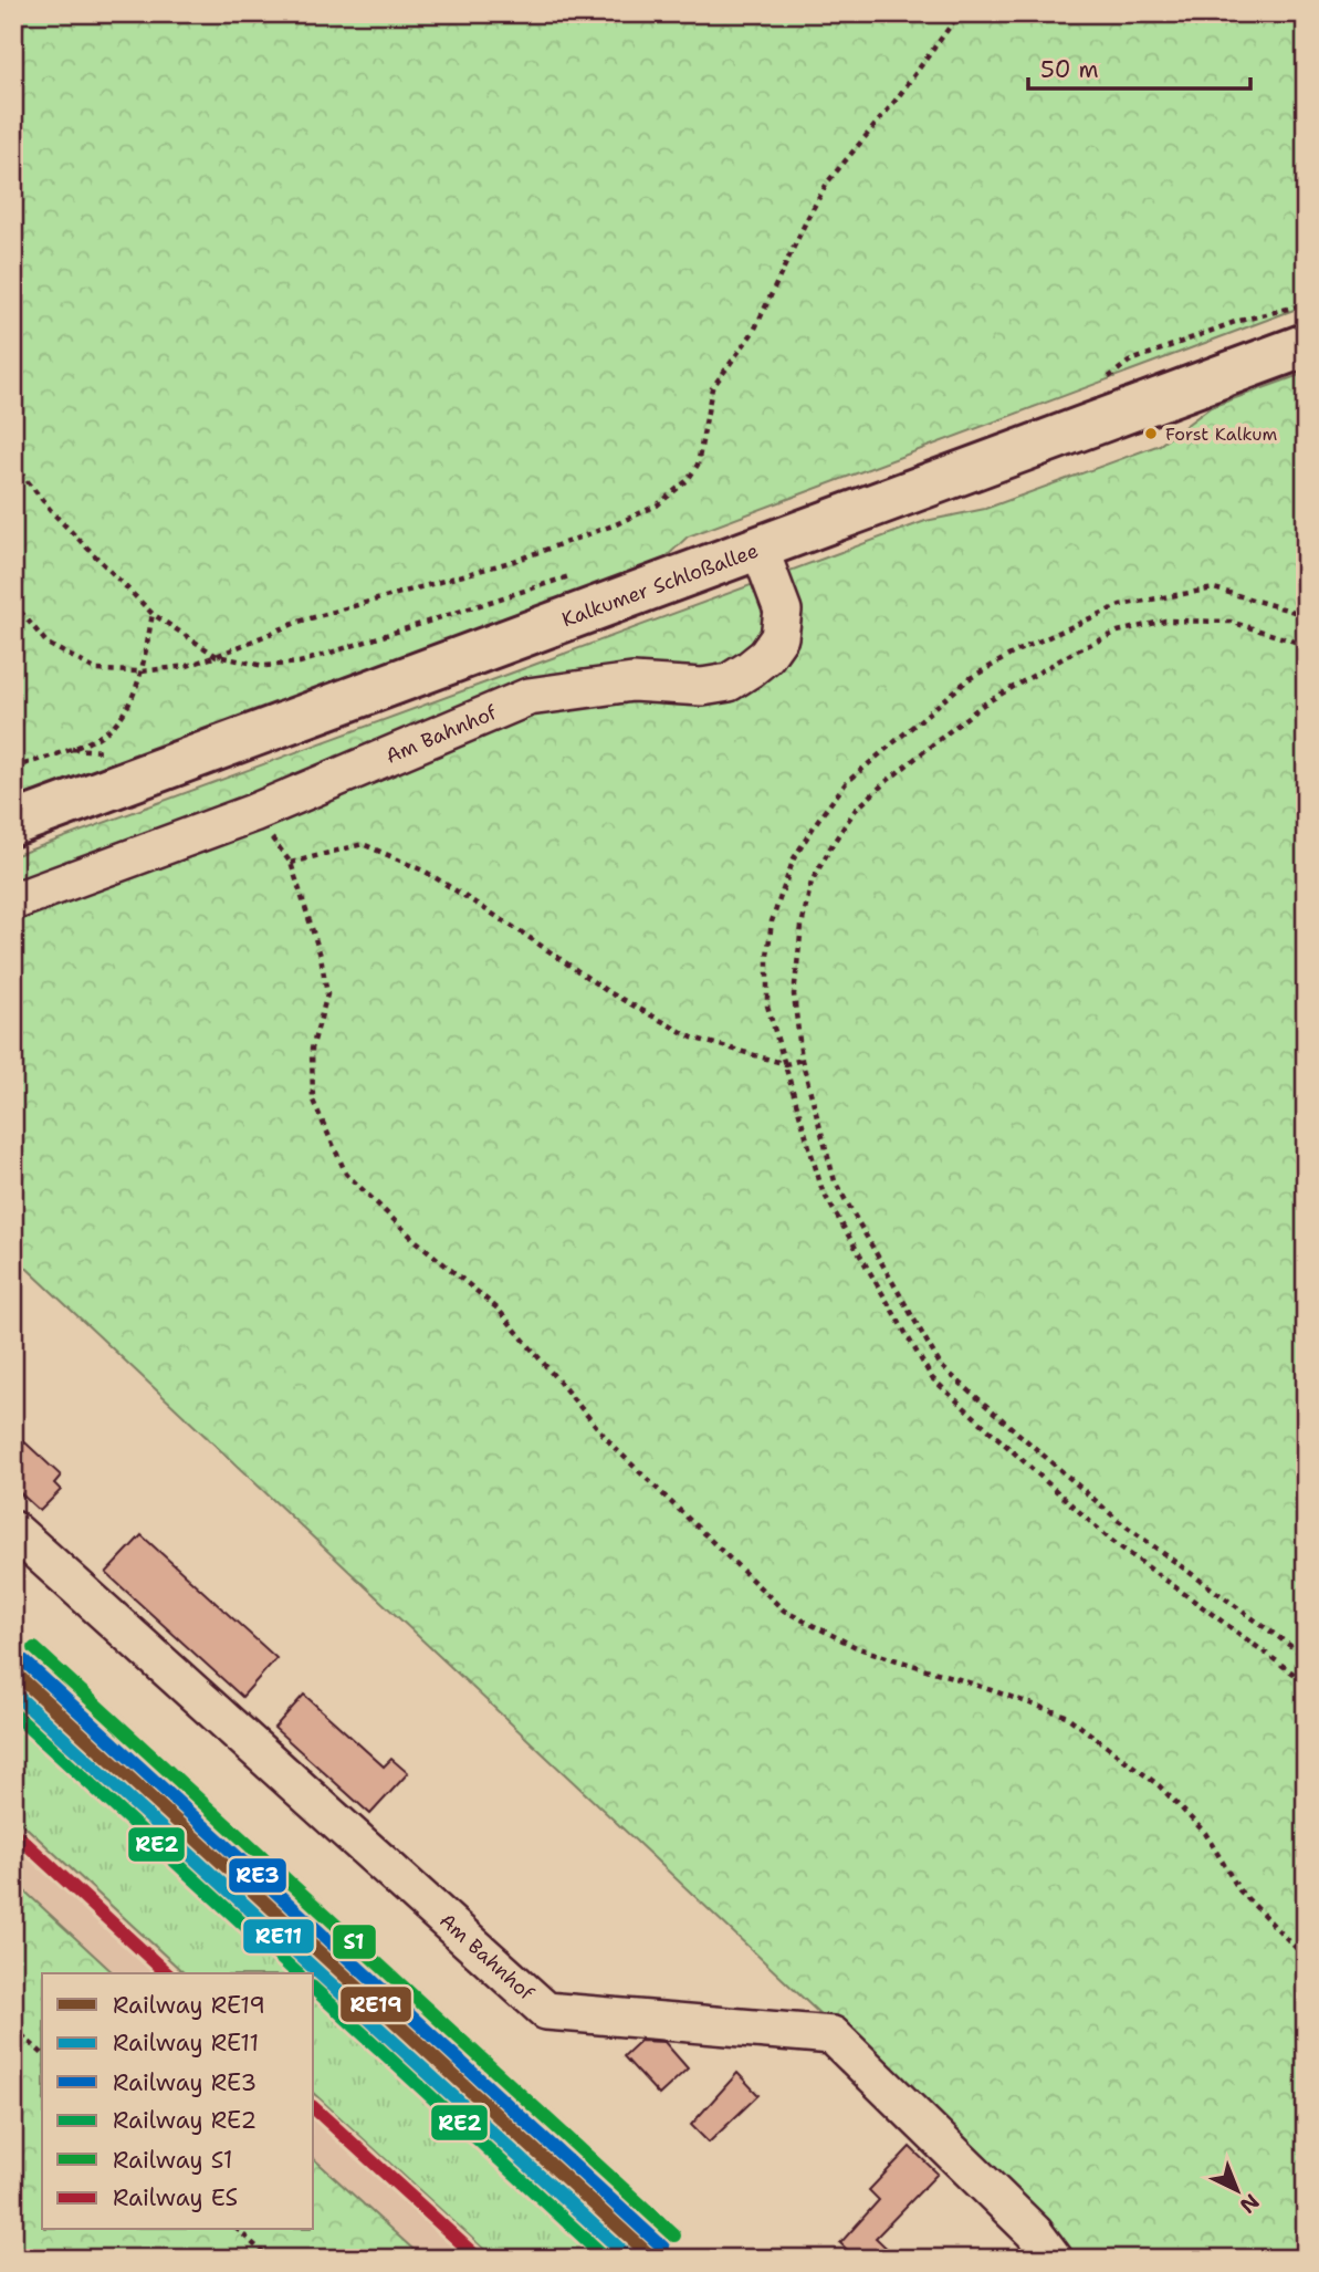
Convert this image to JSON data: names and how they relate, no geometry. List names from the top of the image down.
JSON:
{
  "streets": {
    "main road": ["Kalkumer Schloßallee"],
    "street": ["Am Bahnhof"]
  },
  "crossings": [
    ["Kalkumer Schloßallee", "Am Bahnhof"]
  ],
  "places": ["Forst Kalkum"],
  "lines": [
    "rail line S1",
    "rail line RE3",
    "rail line RE19",
    "rail line RE11",
    "rail line RE2",
    "rail line ES"
  ],
  "legend": [
    "Railway RE19",
    "Railway RE11",
    "Railway RE3",
    "Railway RE2",
    "Railway S1",
    "Railway ES"
  ],
  "scale_bar": "50 m",
  "north": "bottom right"
}
